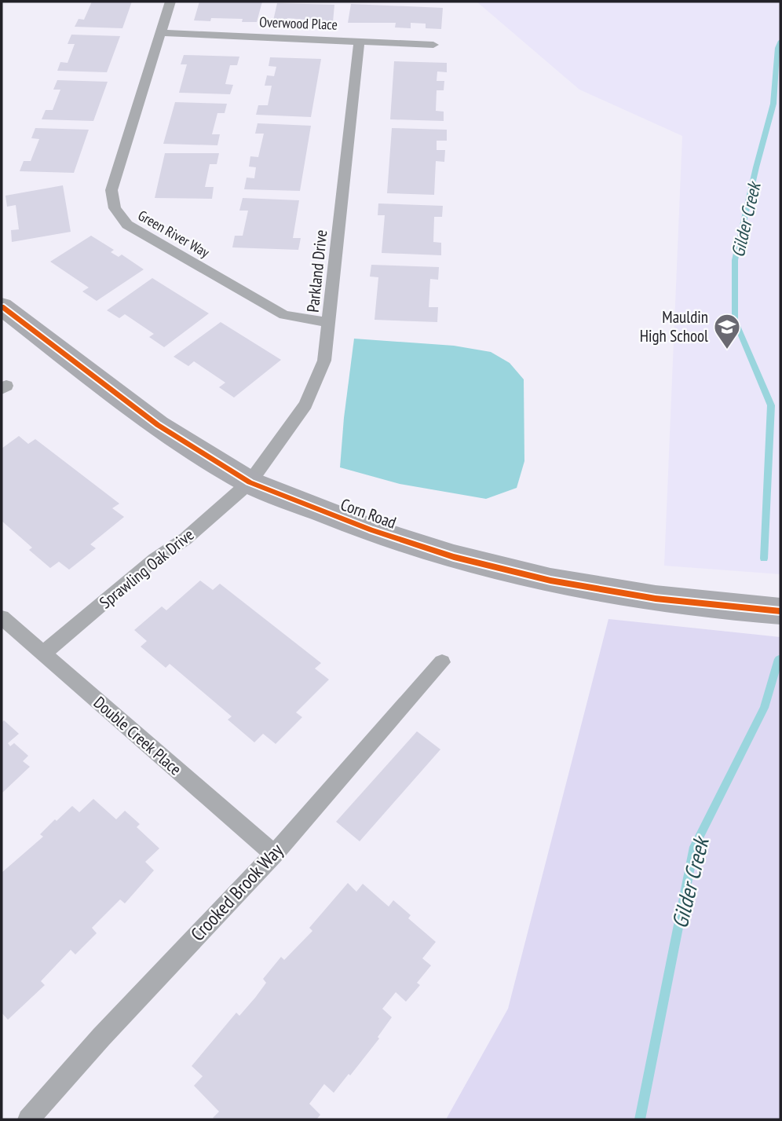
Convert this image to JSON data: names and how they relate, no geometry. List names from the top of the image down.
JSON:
{
  "streets": {
    "street": ["Corn Road"],
    "lane": [
      "Overwood Place",
      "Green River Way",
      "Parkland Drive",
      "Sprawling Oak Drive",
      "Double Creek Place",
      "Crooked Brook Way"
    ]
  },
  "crossings": [
    ["Overwood Place", "Green River Way"],
    ["Overwood Place", "Parkland Drive"],
    ["Green River Way", "Parkland Drive"],
    ["Parkland Drive", "Corn Road"],
    ["Parkland Drive", "Sprawling Oak Drive"],
    ["Corn Road", "Sprawling Oak Drive"],
    ["Sprawling Oak Drive", "Double Creek Place"],
    ["Double Creek Place", "Crooked Brook Way"]
  ],
  "water": ["Gilder Creek"],
  "places": {
    "school or university": ["Mauldin High School"]
  }
}
